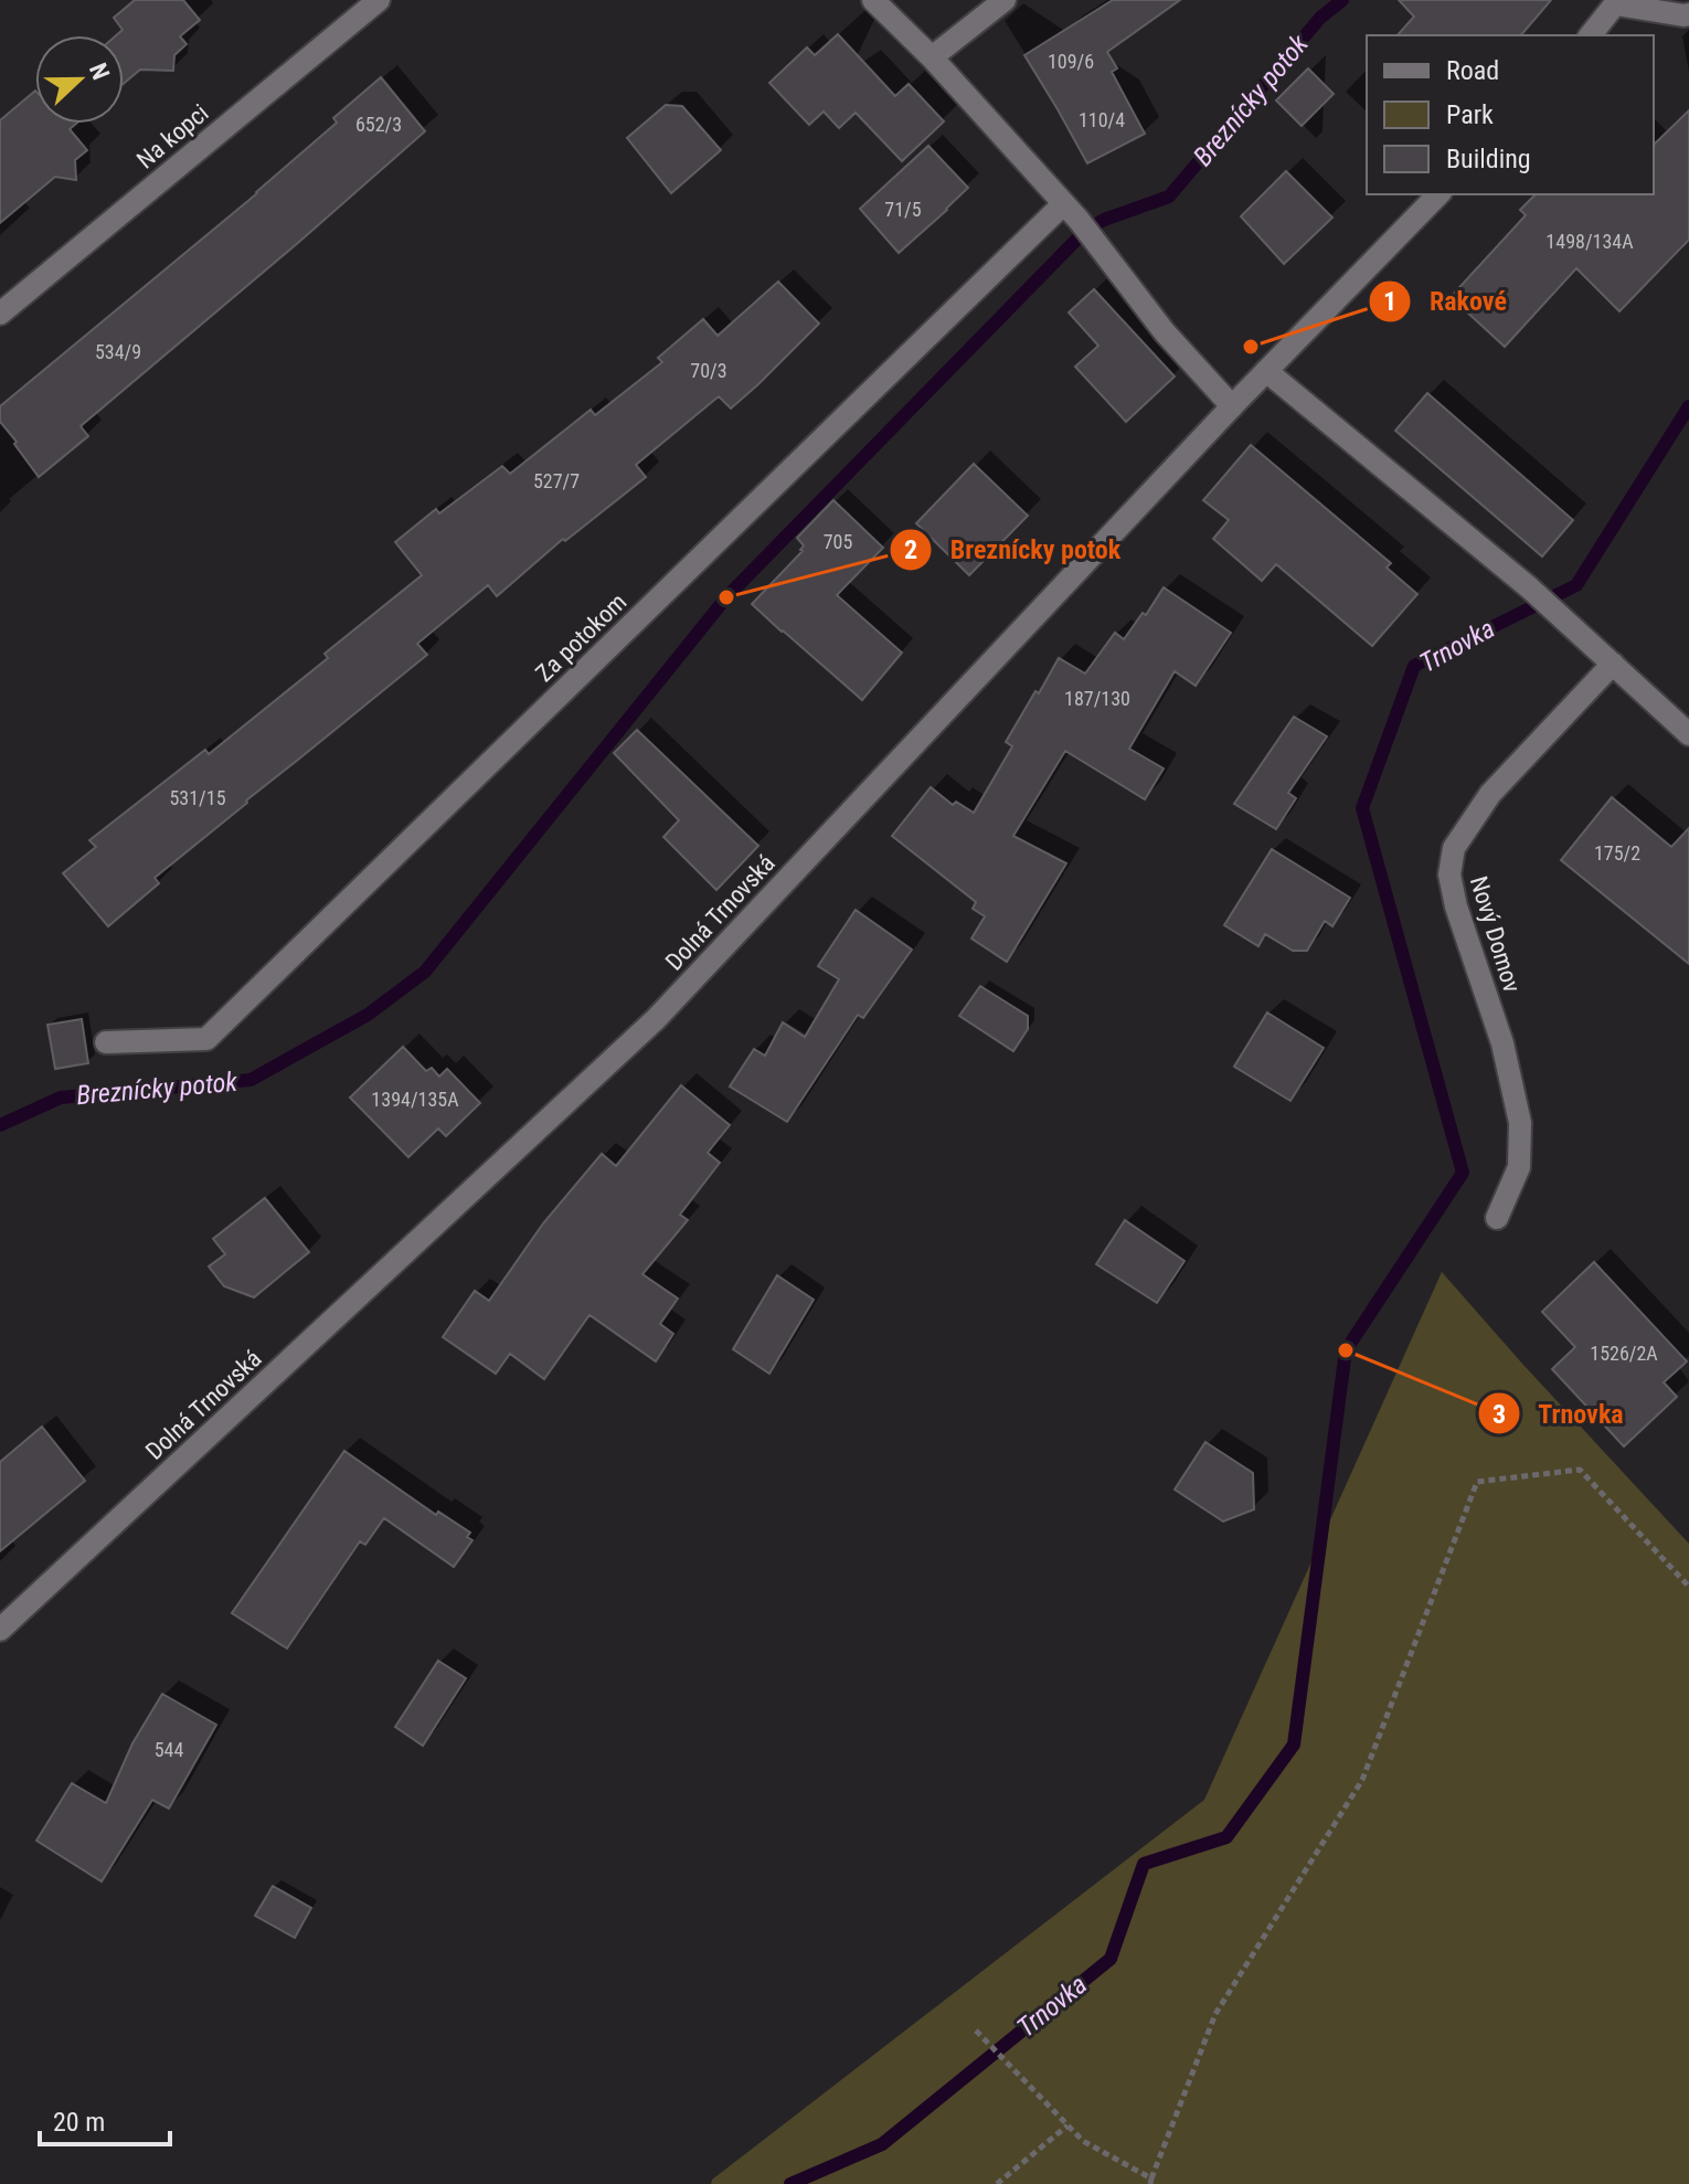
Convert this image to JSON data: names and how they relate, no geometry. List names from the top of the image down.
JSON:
{
  "streets": {
    "street": [
      "Na kopci",
      "Za potokom",
      "Dolná Trnovská",
      "Nový Domov"
    ]
  },
  "water": ["Breznícky potok", "Trnovka"],
  "places": ["Rakové", "Breznícky potok", "Trnovka"],
  "house_numbers": [
    "109/6",
    "110/4",
    "652/3",
    "71/5",
    "1498/134A",
    "534/9",
    "70/3",
    "527/7",
    "705",
    "187/130",
    "531/15",
    "175/2",
    "1394/135A",
    "1526/2A",
    "544"
  ],
  "legend": ["Road", "Park", "Building"],
  "scale_bar": "20 m",
  "north": "right"
}
